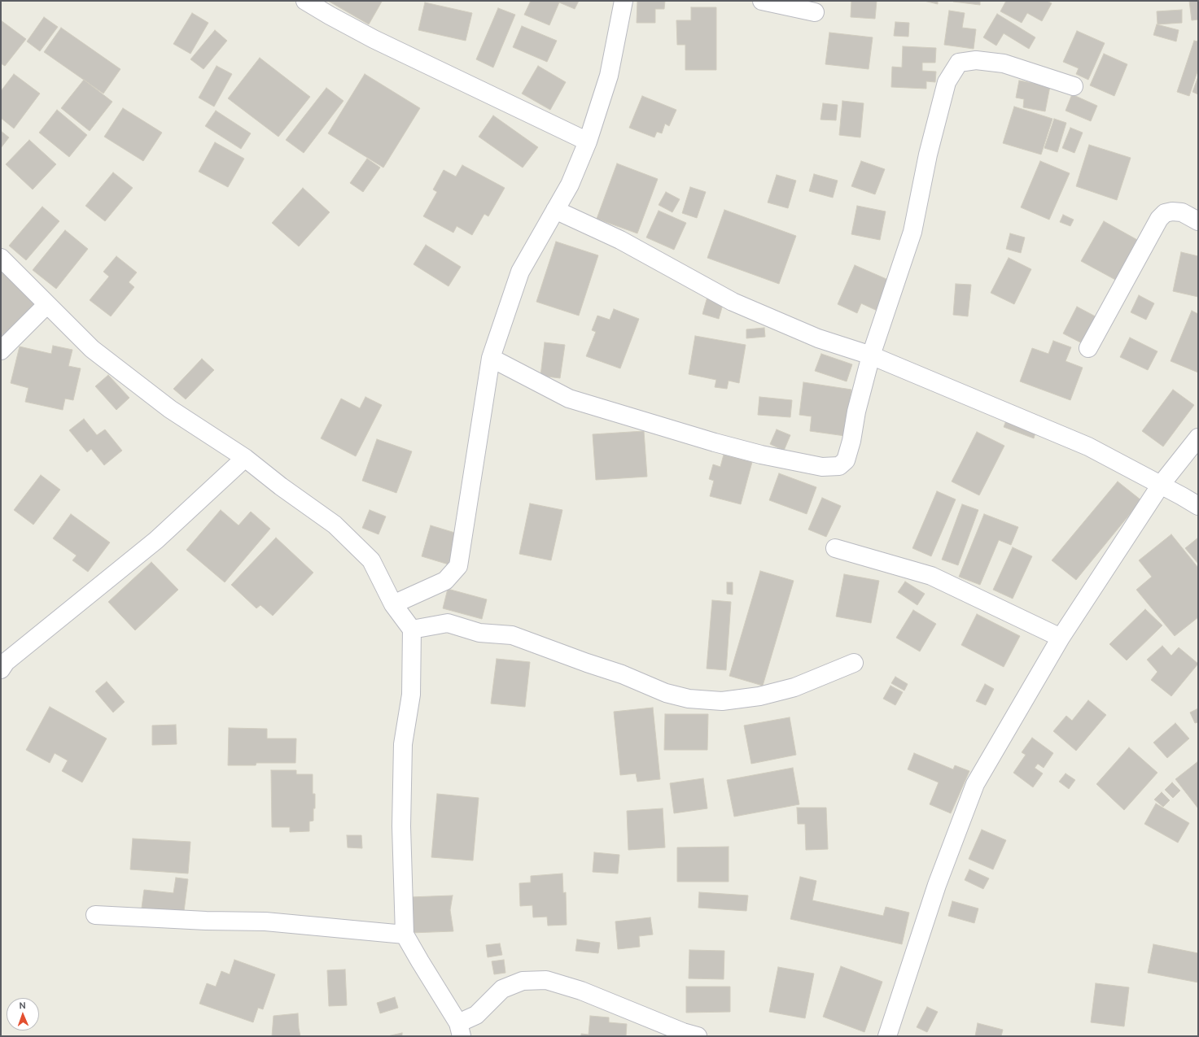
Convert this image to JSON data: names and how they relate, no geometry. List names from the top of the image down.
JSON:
{
  "north": "top"
}
